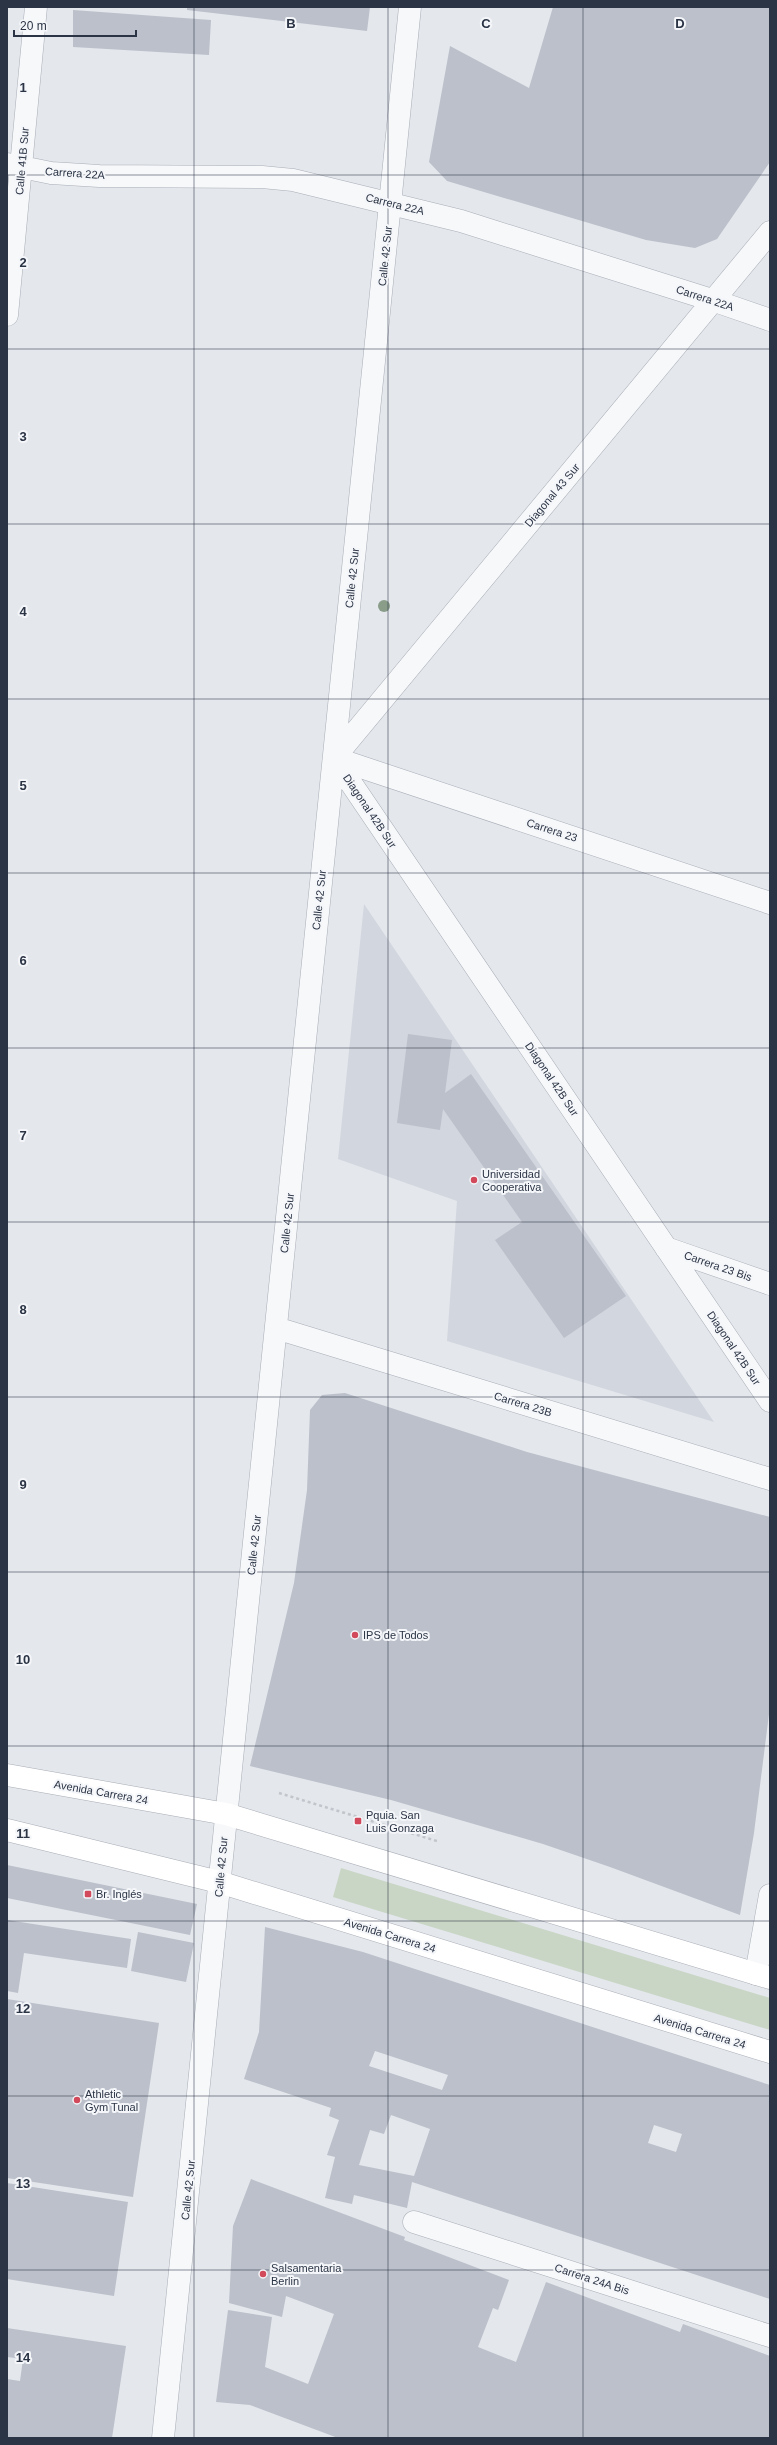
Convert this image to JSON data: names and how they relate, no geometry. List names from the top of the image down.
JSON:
{
  "streets": {
    "main road": ["Avenida Carrera 24"],
    "street": [
      "Calle 41B Sur",
      "Carrera 22A",
      "Calle 42 Sur",
      "Diagonal 43 Sur",
      "Diagonal 42B Sur",
      "Carrera 23",
      "Carrera 23 Bis",
      "Carrera 23B",
      "Carrera 24A Bis"
    ]
  },
  "crossings": [
    ["Calle 41B Sur", "Carrera 22A"],
    ["Carrera 22A", "Calle 42 Sur"],
    ["Carrera 22A", "Diagonal 43 Sur"],
    ["Calle 42 Sur", "Diagonal 43 Sur"],
    ["Calle 42 Sur", "Diagonal 42B Sur"],
    ["Calle 42 Sur", "Carrera 23"],
    ["Calle 42 Sur", "Carrera 23B"],
    ["Calle 42 Sur", "Avenida Carrera 24"],
    ["Diagonal 43 Sur", "Diagonal 42B Sur"],
    ["Diagonal 43 Sur", "Carrera 23"],
    ["Diagonal 42B Sur", "Carrera 23"],
    ["Diagonal 42B Sur", "Carrera 23 Bis"]
  ],
  "places": {
    "other": [
      "Universidad Cooperativa",
      "IPS de Todos",
      "Athletic Gym Tunal",
      "Salsamentaria Berlin"
    ],
    "transit": ["Pquia. San Luis Gonzaga", "Br. Inglés"]
  },
  "scale_bar": "20 m",
  "grid": {
    "columns": ["B", "C", "D"],
    "rows": [
      "1",
      "2",
      "3",
      "4",
      "5",
      "6",
      "7",
      "8",
      "9",
      "10",
      "11",
      "12",
      "13",
      "14"
    ]
  }
}
